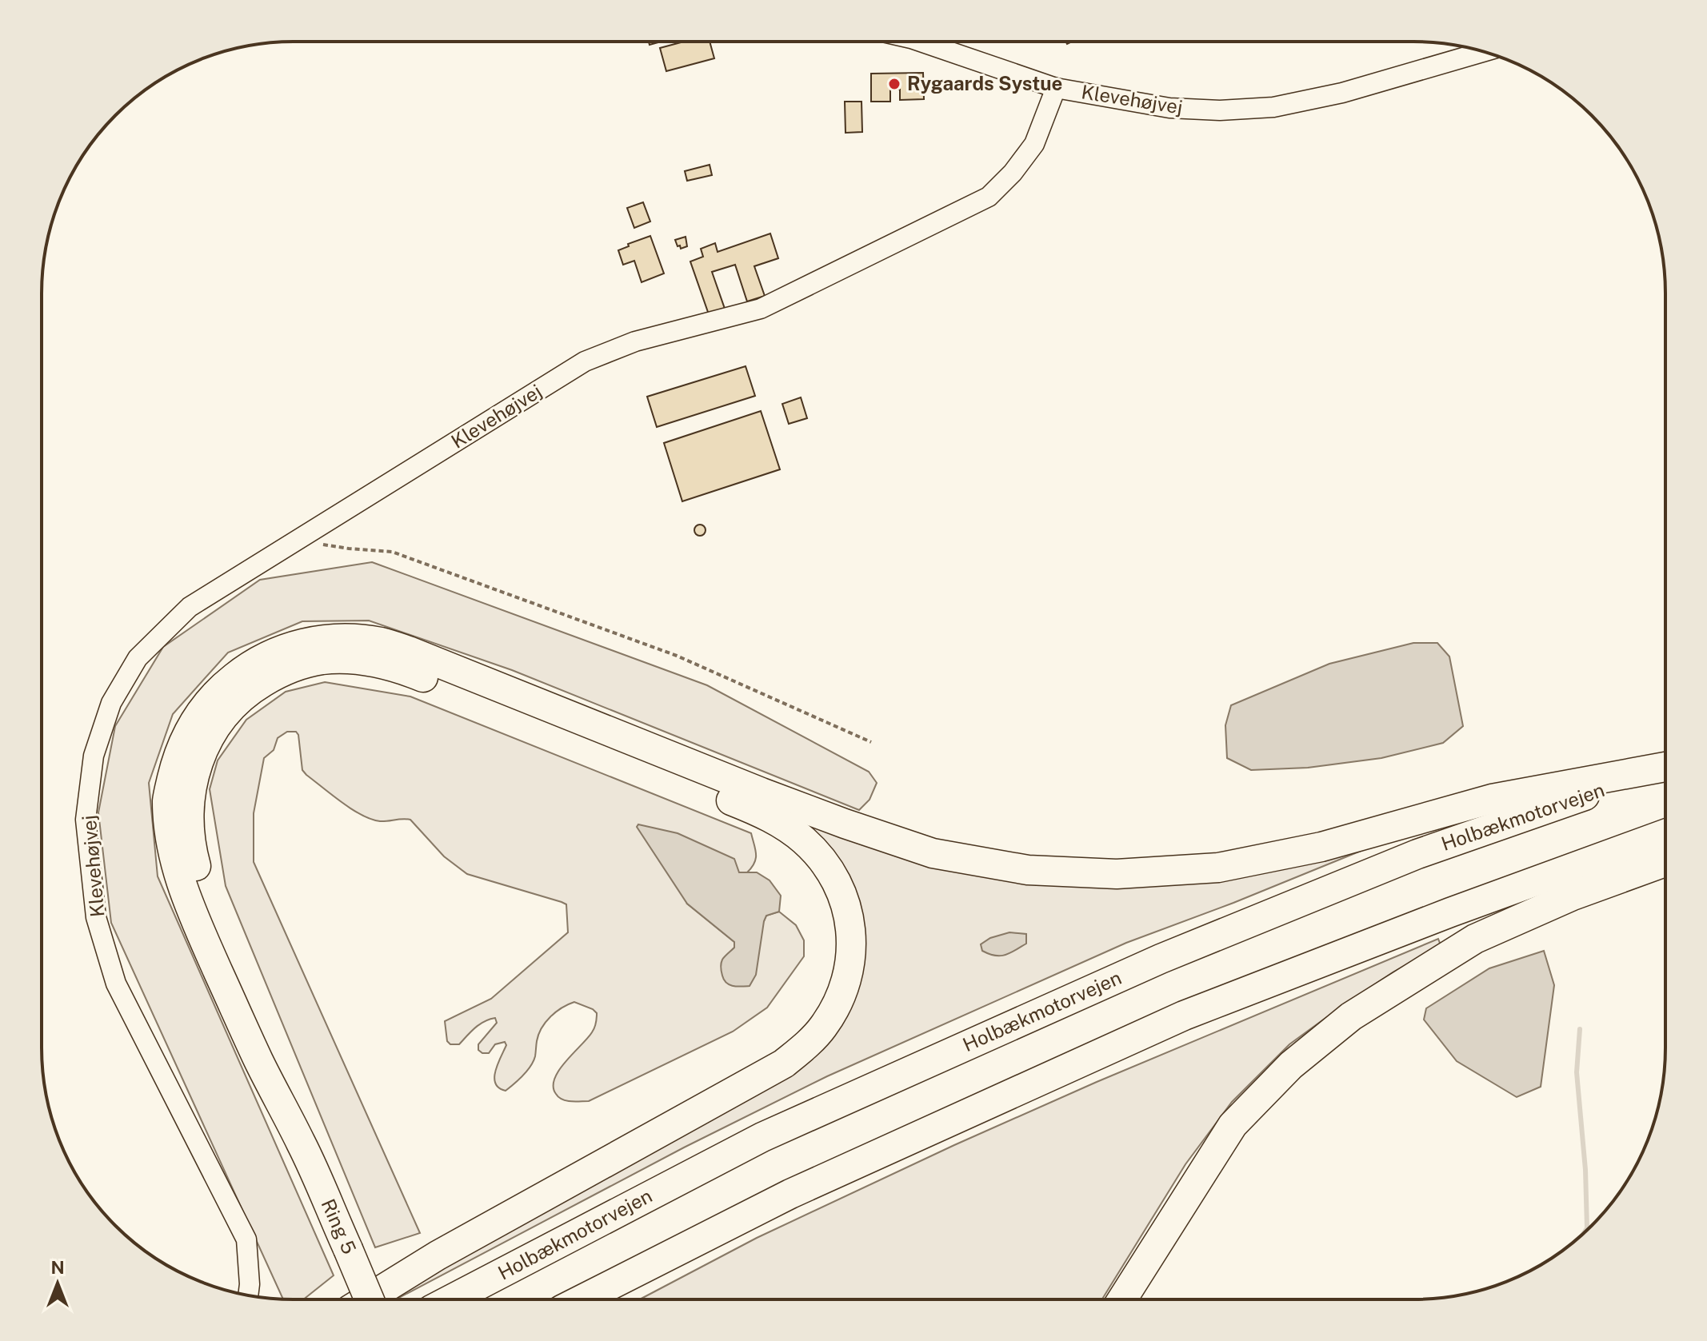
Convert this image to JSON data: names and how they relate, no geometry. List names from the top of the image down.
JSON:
{
  "streets": {
    "highway": ["Holbækmotorvejen", "Ring 5"],
    "street": ["Klevehøjvej"]
  },
  "places": ["Rygaards Systue"],
  "north": "top"
}
